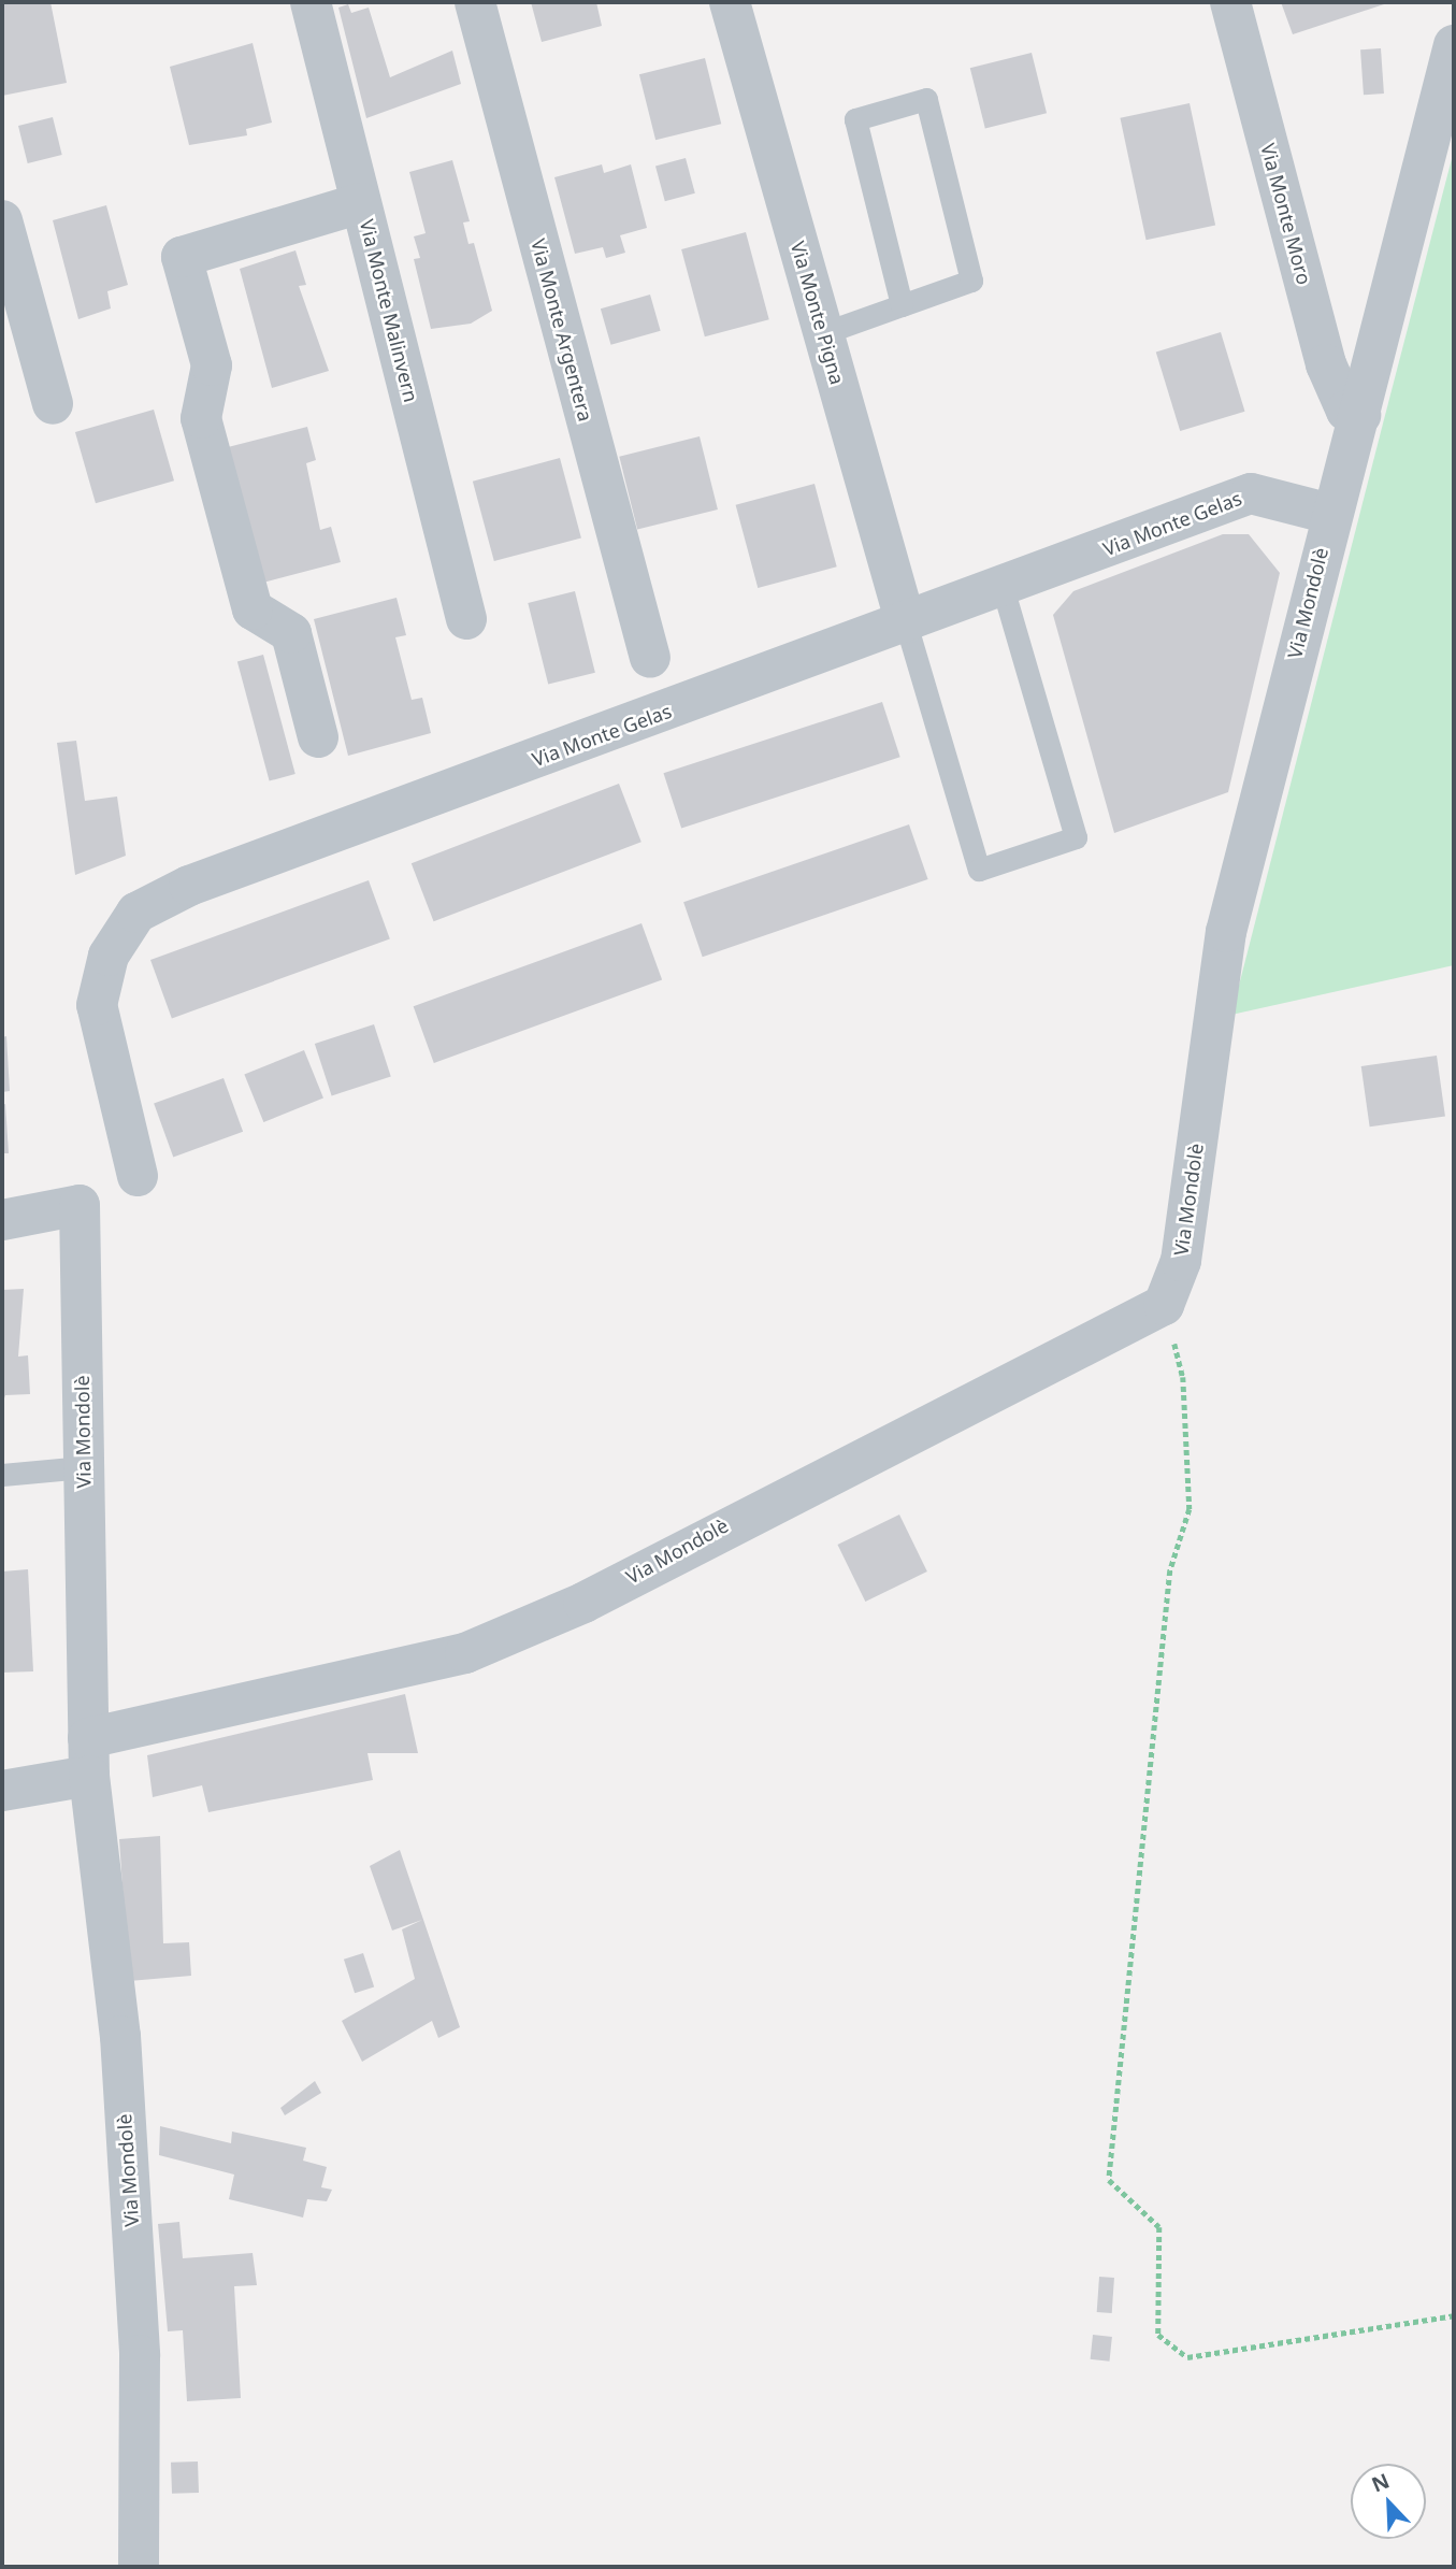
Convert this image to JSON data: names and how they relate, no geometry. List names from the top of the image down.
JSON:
{
  "streets": {
    "street": [
      "Via Monte Moro",
      "Via Monte Malinvern",
      "Via Monte Pigna",
      "Via Monte Argentera",
      "Via Monte Gelas",
      "Via Mondolè"
    ]
  },
  "crossings": [
    ["Via Monte Moro", "Via Mondolè"],
    ["Via Monte Pigna", "Via Monte Gelas"],
    ["Via Monte Gelas", "Via Mondolè"]
  ],
  "north": "top left"
}
